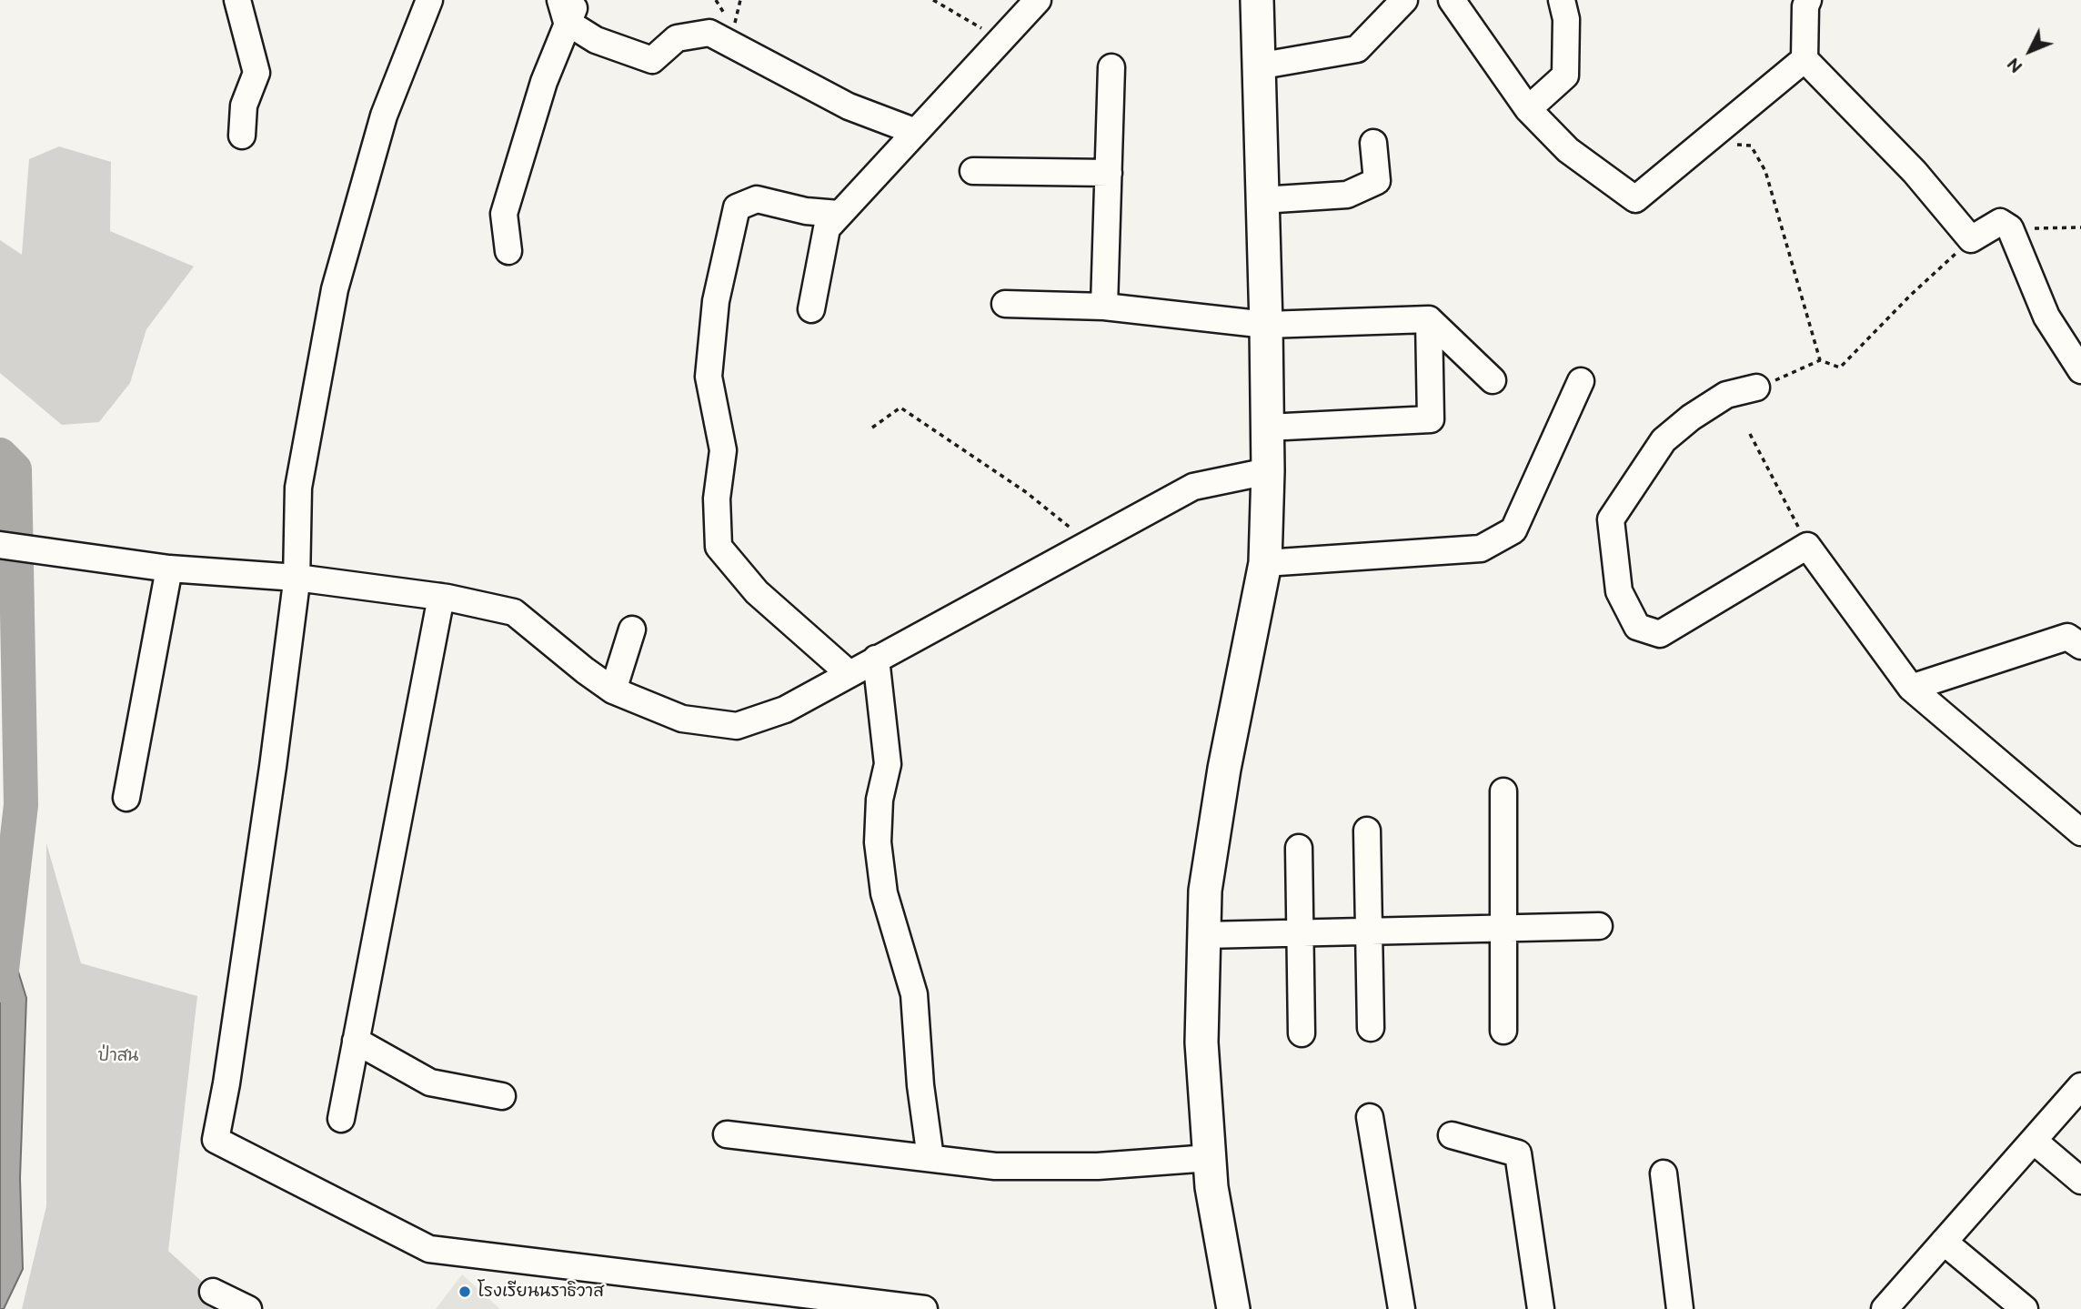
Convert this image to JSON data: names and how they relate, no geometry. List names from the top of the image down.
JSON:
{
  "parks": ["ป่าสน"],
  "places": ["โรงเรียนนราธิวาส"],
  "north": "bottom left"
}
